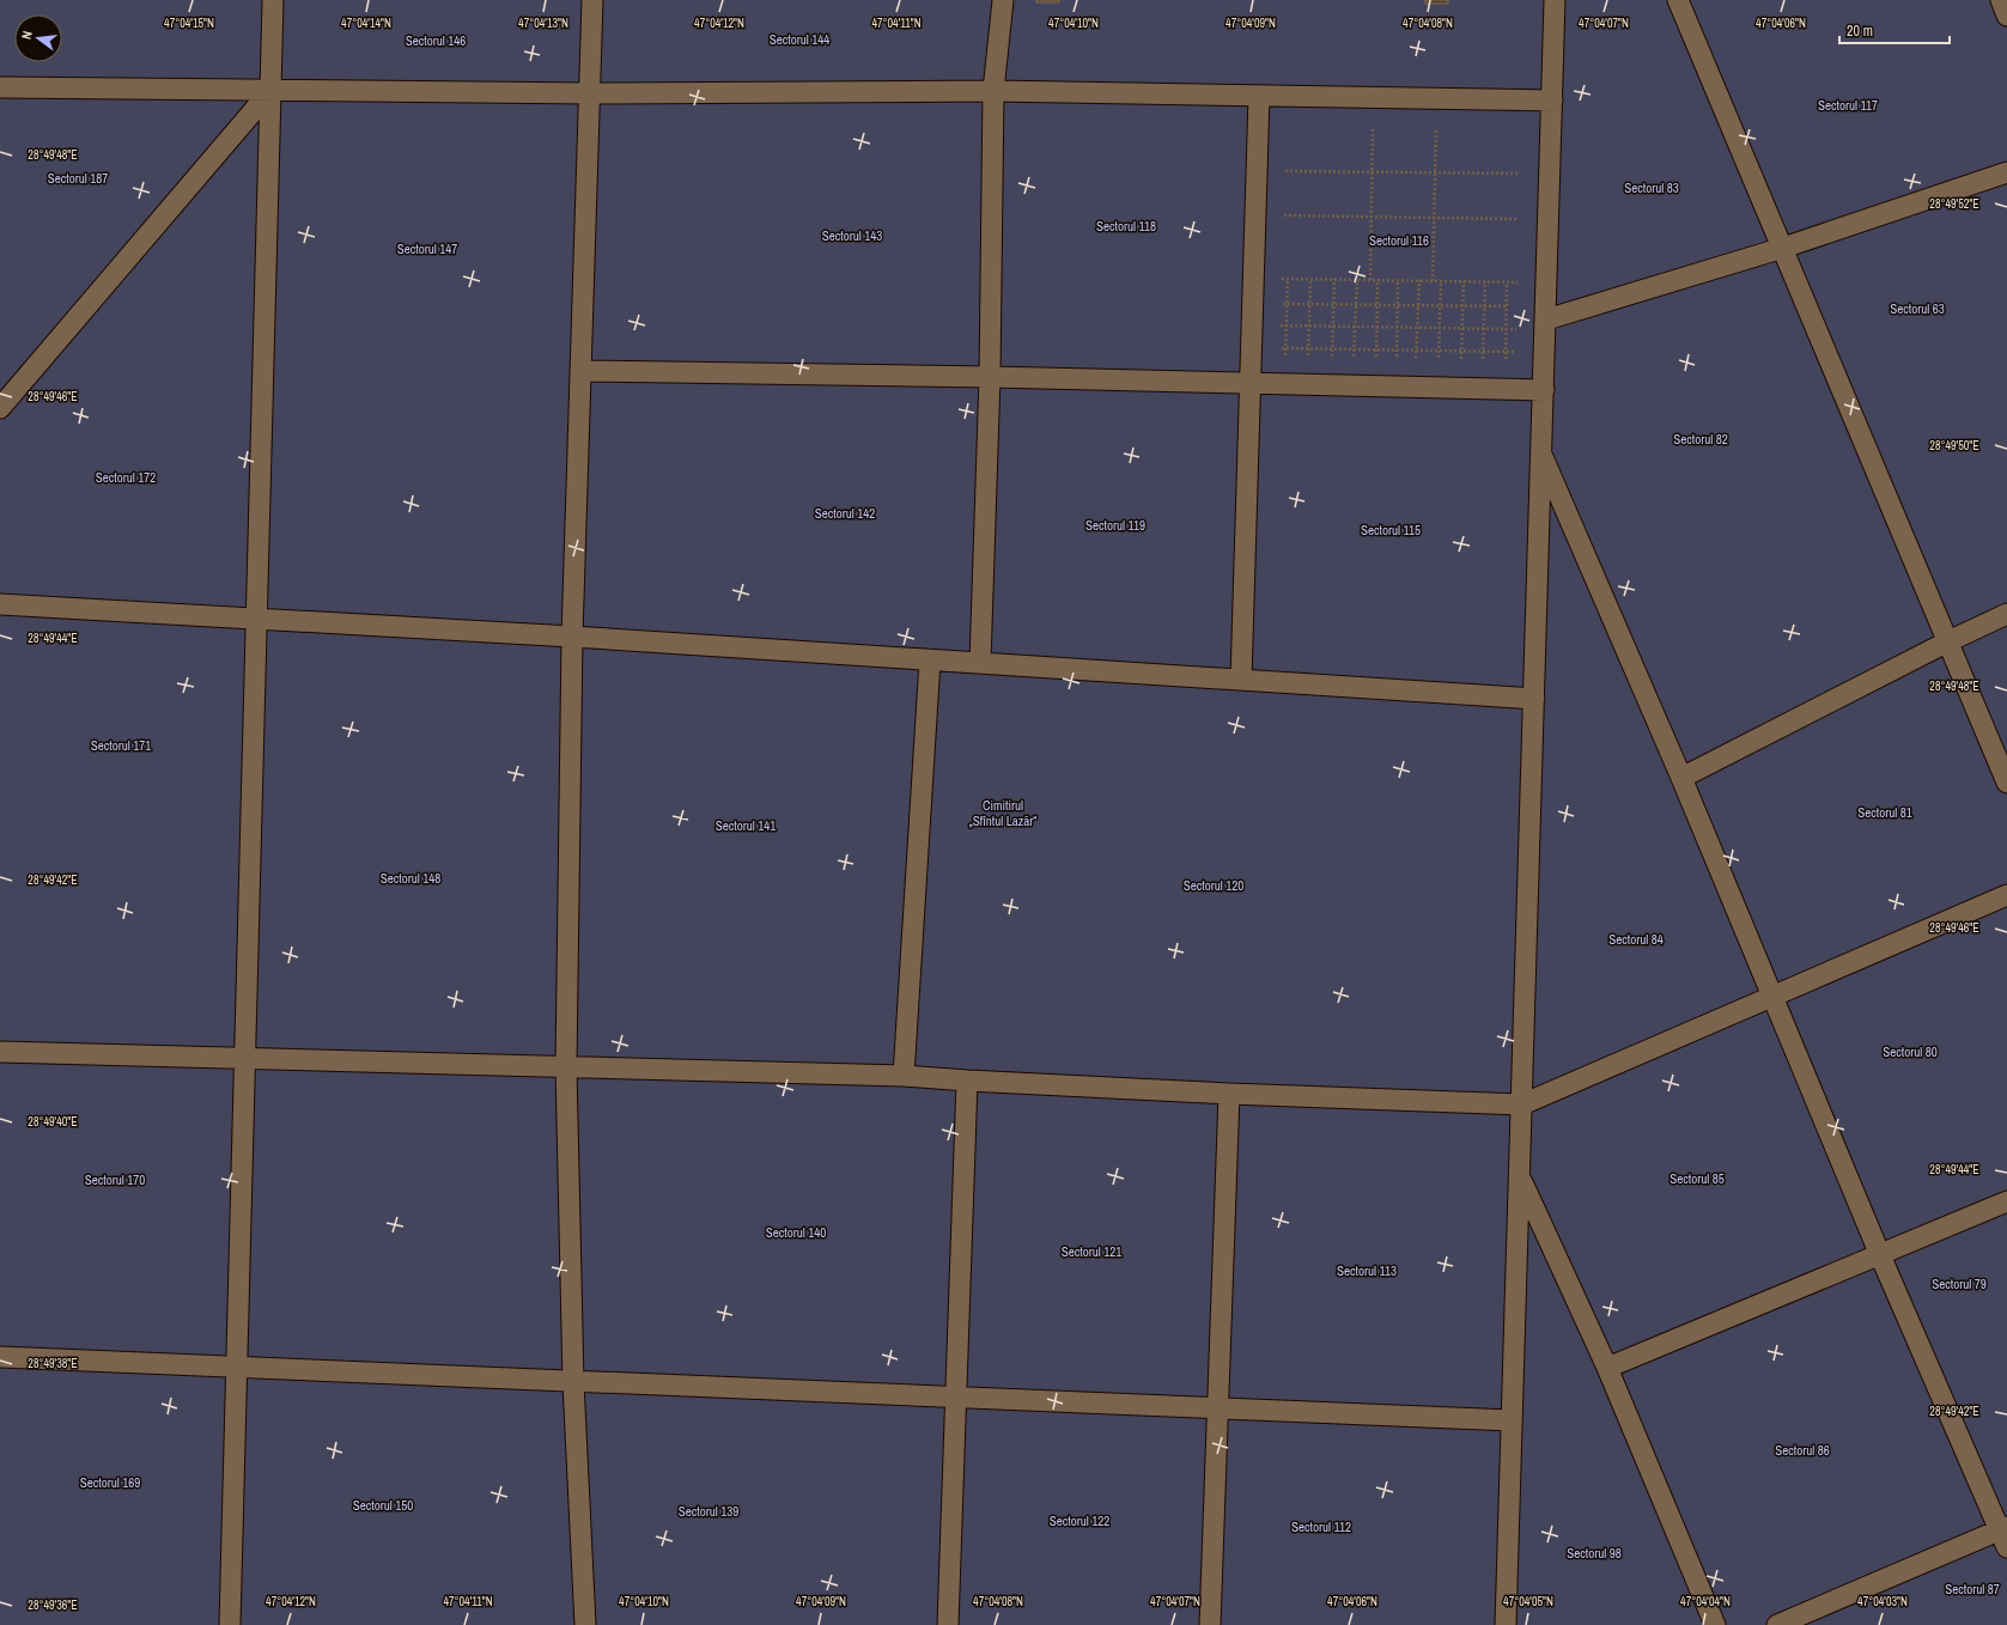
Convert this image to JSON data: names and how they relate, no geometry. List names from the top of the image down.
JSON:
{
  "parks": [
    "Sectorul 144",
    "Sectorul 146",
    "Sectorul 117",
    "Sectorul 187",
    "Sectorul 83",
    "Sectorul 118",
    "Sectorul 143",
    "Sectorul 116",
    "Sectorul 147",
    "Sectorul 63",
    "Sectorul 82",
    "Sectorul 172",
    "Sectorul 142",
    "Sectorul 119",
    "Sectorul 115",
    "Sectorul 171",
    "Cimitirul „Sfîntul Lazăr“",
    "Sectorul 81",
    "Sectorul 141",
    "Sectorul 148",
    "Sectorul 120",
    "Sectorul 84",
    "Sectorul 80",
    "Sectorul 85",
    "Sectorul 170",
    "Sectorul 140",
    "Sectorul 121",
    "Sectorul 113",
    "Sectorul 79",
    "Sectorul 86",
    "Sectorul 169",
    "Sectorul 150",
    "Sectorul 139",
    "Sectorul 122",
    "Sectorul 112",
    "Sectorul 98",
    "Sectorul 87"
  ],
  "scale_bar": "20 m",
  "north": "left",
  "coordinates": [
    "47°04'13\"N",
    "47°04'12\"N",
    "47°04'11\"N",
    "47°04'10\"N",
    "47°04'09\"N",
    "47°04'08\"N",
    "47°04'07\"N",
    "47°04'06\"N",
    "47°04'15\"N",
    "47°04'14\"N",
    "28°49'48\"E",
    "28°49'52\"E",
    "28°49'46\"E",
    "28°49'50\"E",
    "28°49'44\"E",
    "28°49'42\"E",
    "28°49'40\"E",
    "28°49'38\"E",
    "47°04'05\"N",
    "47°04'04\"N",
    "47°04'03\"N",
    "28°49'36\"E"
  ]
}
